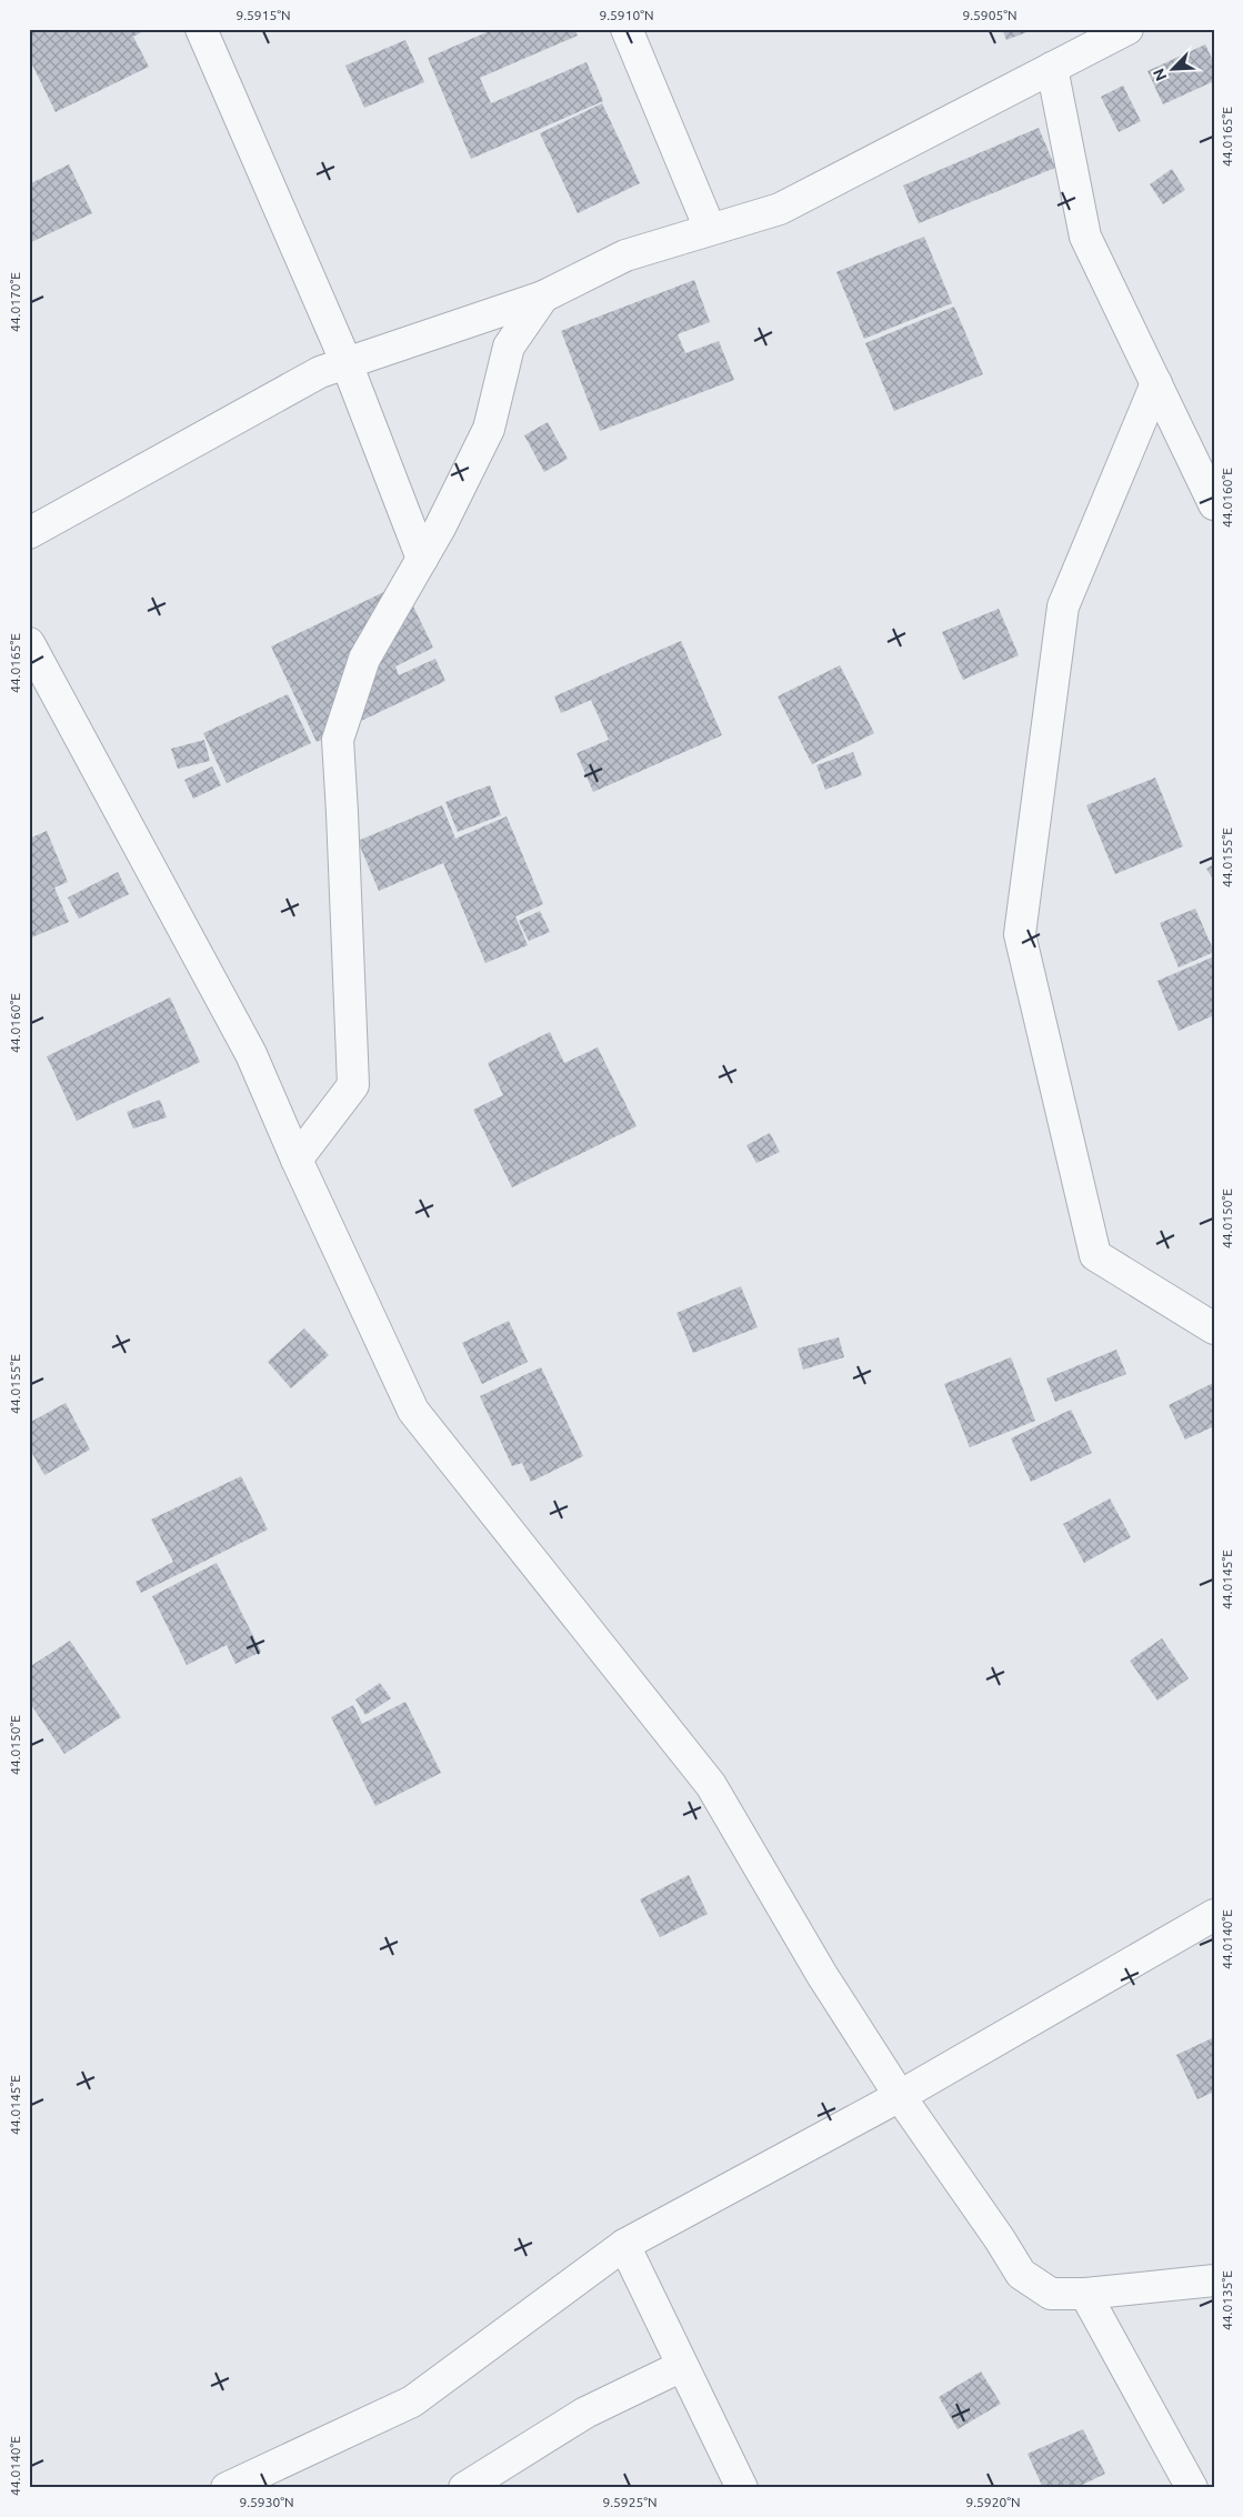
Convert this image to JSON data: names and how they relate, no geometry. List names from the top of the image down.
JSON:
{
  "north": "bottom left",
  "coordinates": [
    "9.5915°N",
    "9.5910°N",
    "9.5905°N",
    "44.0165°E",
    "44.0170°E",
    "44.0160°E",
    "44.0155°E",
    "44.0150°E",
    "44.0145°E",
    "44.0140°E",
    "44.0135°E",
    "9.5930°N",
    "9.5925°N",
    "9.5920°N"
  ]
}
